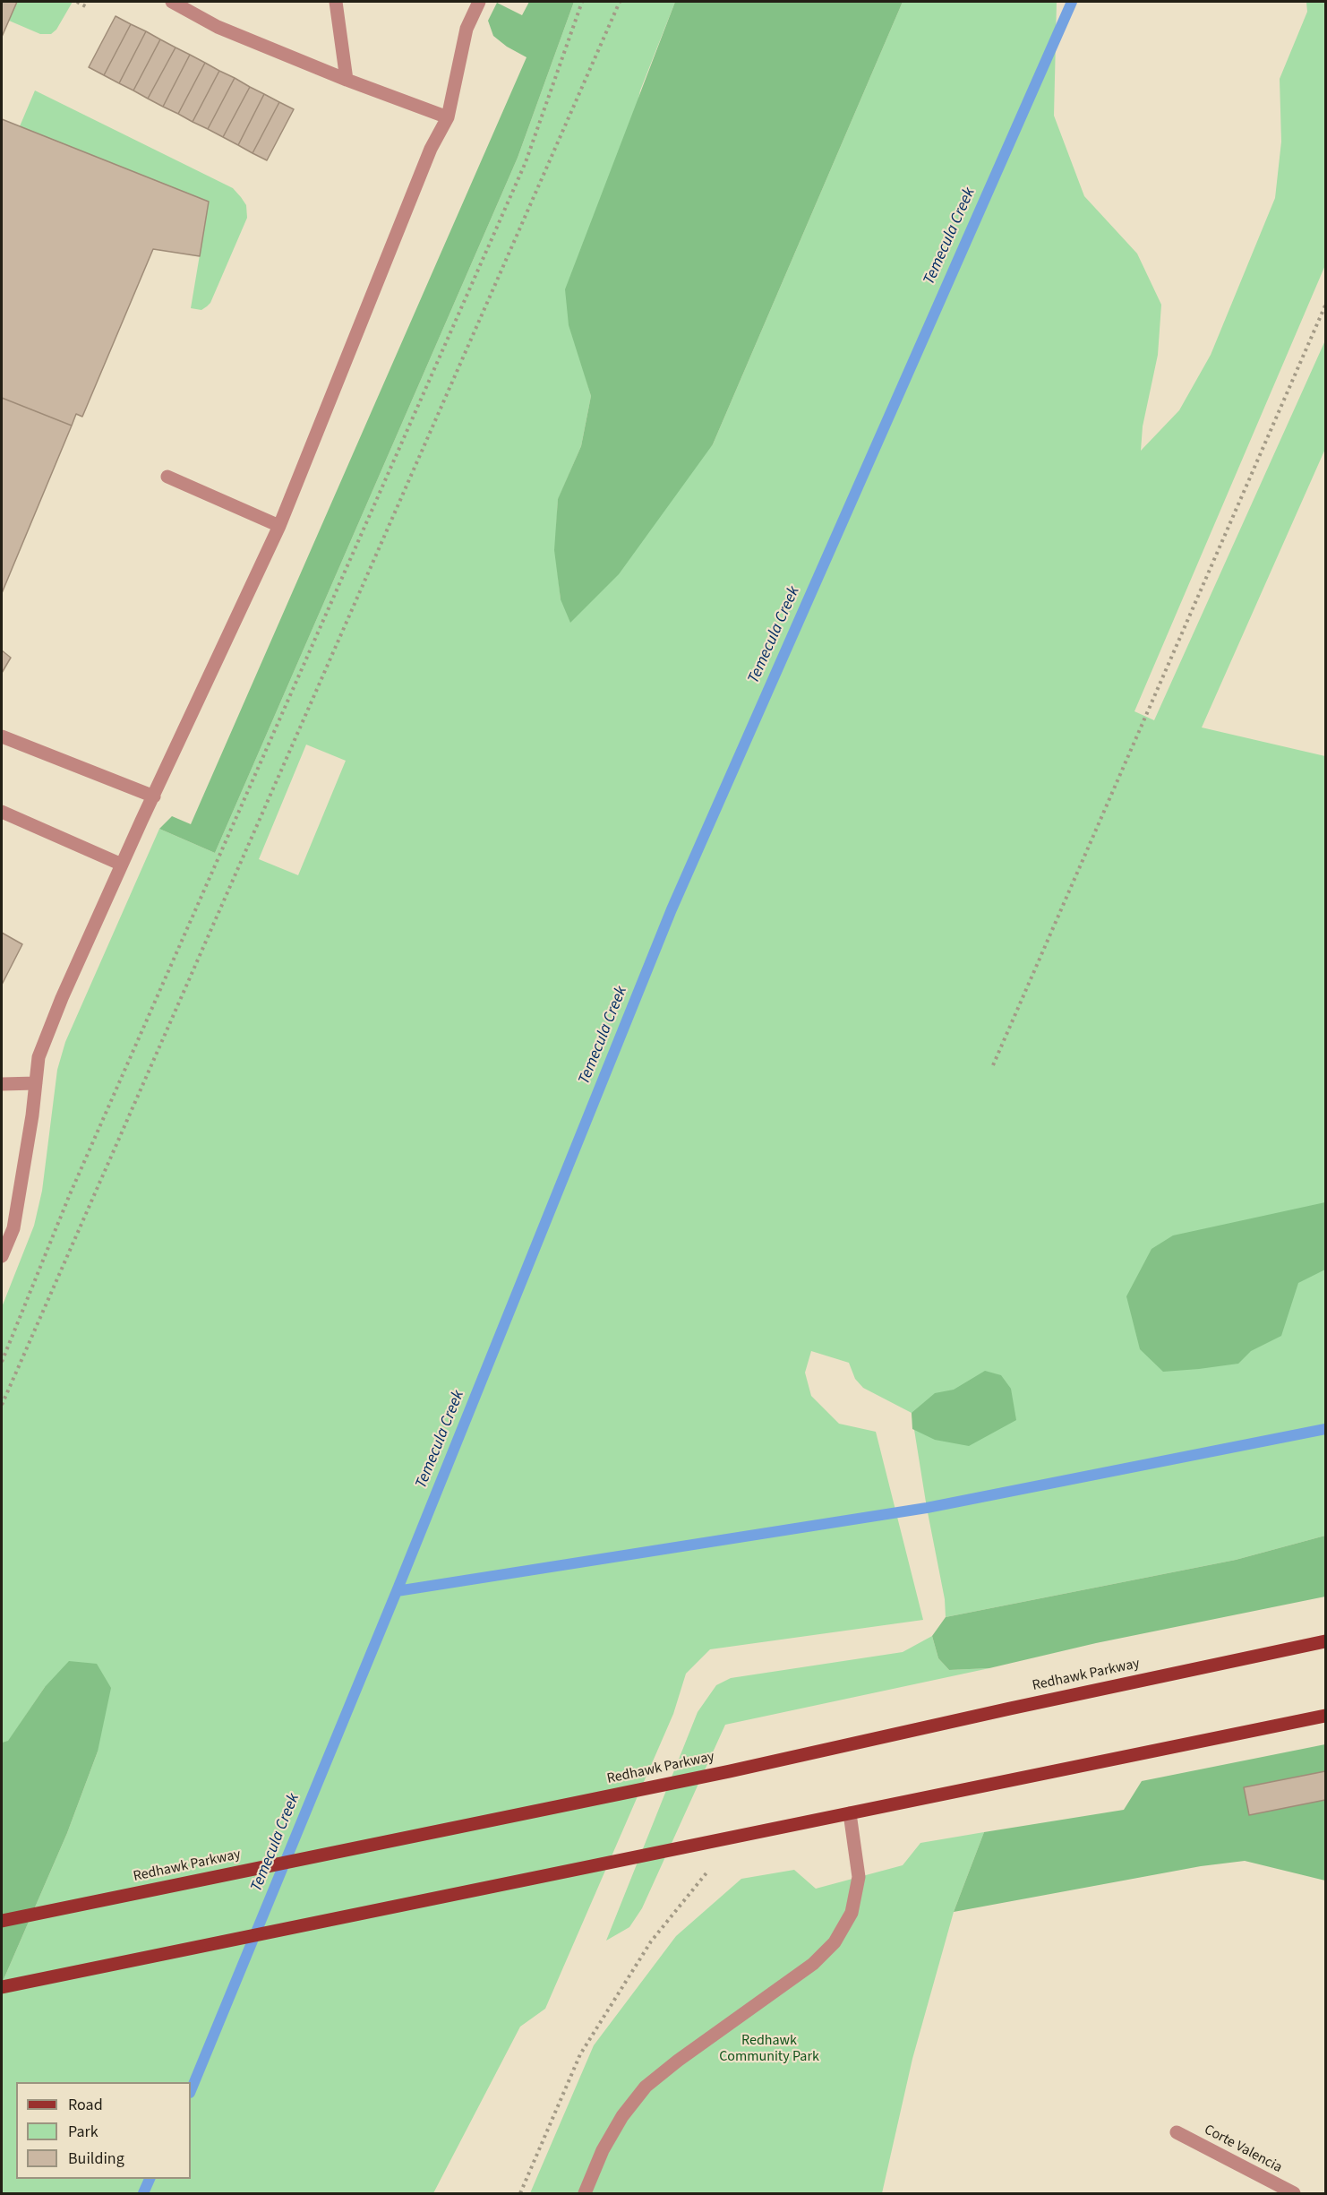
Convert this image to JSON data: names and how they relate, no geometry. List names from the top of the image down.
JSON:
{
  "streets": {
    "main road": ["Redhawk Parkway"],
    "street": ["Corte Valencia"]
  },
  "water": ["Temecula Creek"],
  "parks": ["Redhawk Community Park"],
  "legend": ["Road", "Park", "Building"]
}
